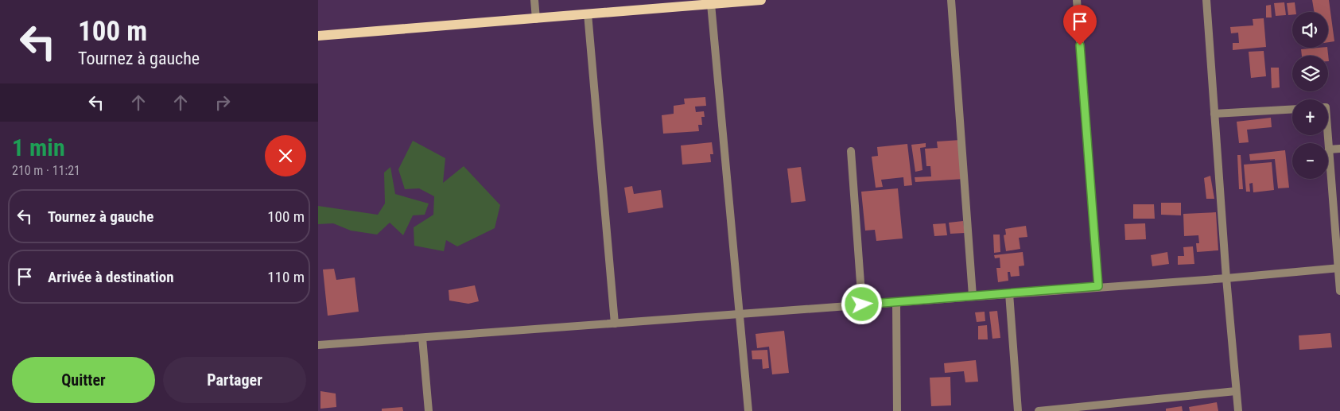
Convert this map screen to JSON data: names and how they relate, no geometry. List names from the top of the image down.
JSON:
{
  "page": {
    "turn": ["100 m", "Tournez à gauche"],
    "map_buttons": ["+", "−"],
    "heading": ["1 min", "210 m · 11:21"],
    "list": [
      {
        "name": "Tournez à gauche",
        "value": "100 m"
      },
      {
        "name": "Arrivée à destination",
        "value": "110 m"
      }
    ],
    "buttons": ["Quitter", "Partager"]
  }
}
